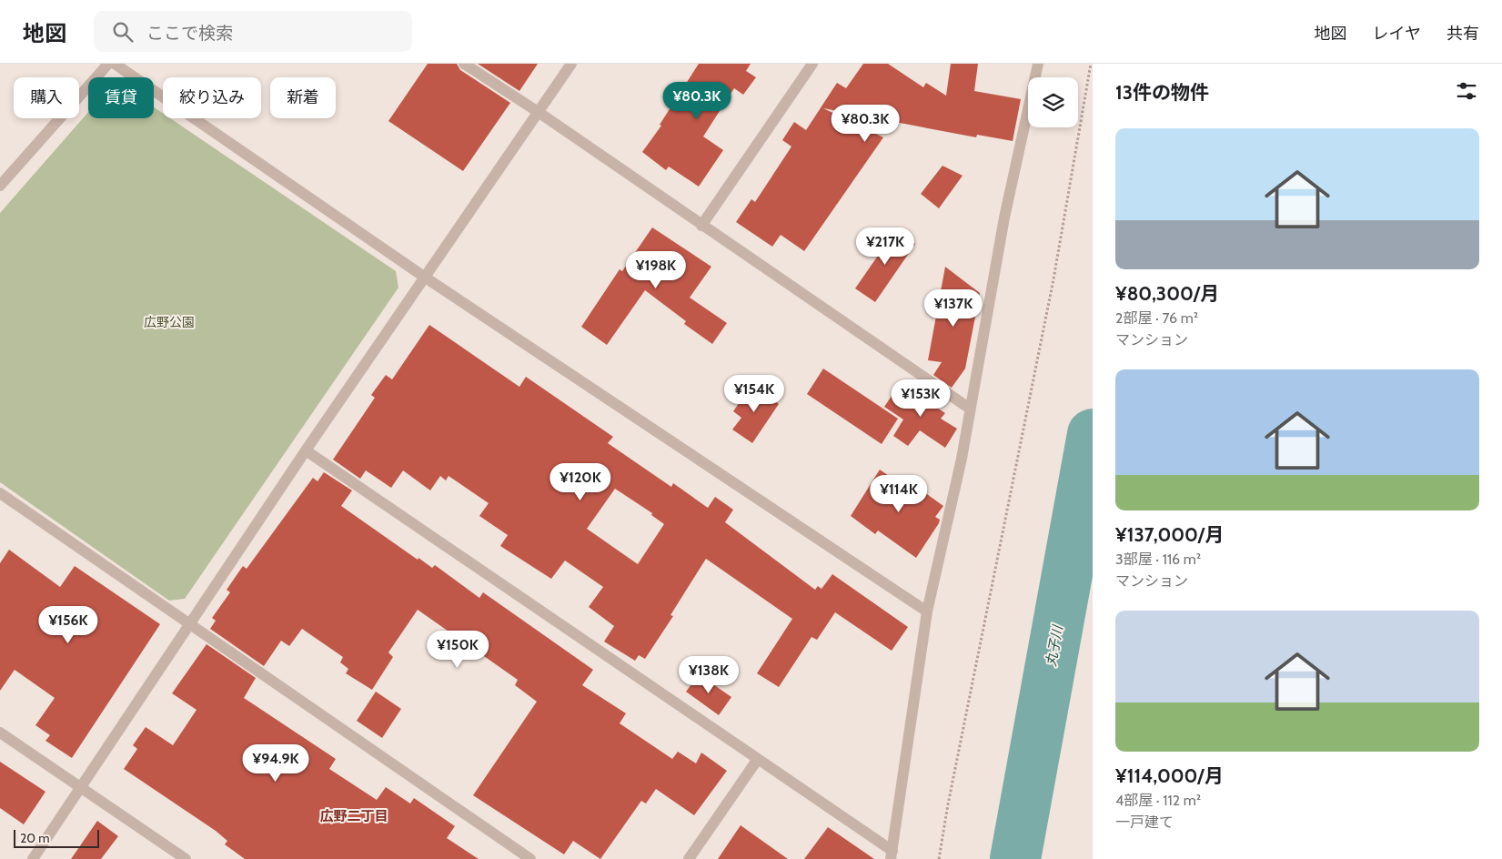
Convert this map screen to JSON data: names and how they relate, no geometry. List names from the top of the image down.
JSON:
{
  "districts": ["広野二丁目"],
  "water": ["丸子川"],
  "parks": ["広野公園"],
  "scale_bar": "20 m",
  "page": {
    "header": "地図",
    "search": "ここで検索",
    "nav": ["地図", "レイヤ", "共有"],
    "heading": "13件の物件",
    "chip": [
      "購入",
      "賃貸",
      "絞り込み",
      "新着"
    ],
    "price": [
      "¥80.3K",
      "¥80.3K",
      "¥217K",
      "¥198K",
      "¥137K",
      "¥154K",
      "¥153K",
      "¥120K",
      "¥114K",
      "¥156K",
      "¥150K",
      "¥138K",
      "¥94.9K"
    ],
    "list": [
      {
        "name": "¥80,300/月",
        "note": "2部屋 · 76 m² · マンション"
      },
      {
        "name": "¥137,000/月",
        "note": "3部屋 · 116 m² · マンション"
      },
      {
        "name": "¥114,000/月",
        "note": "4部屋 · 112 m² · 一戸建て"
      }
    ],
    "scale": "20 m"
  }
}
